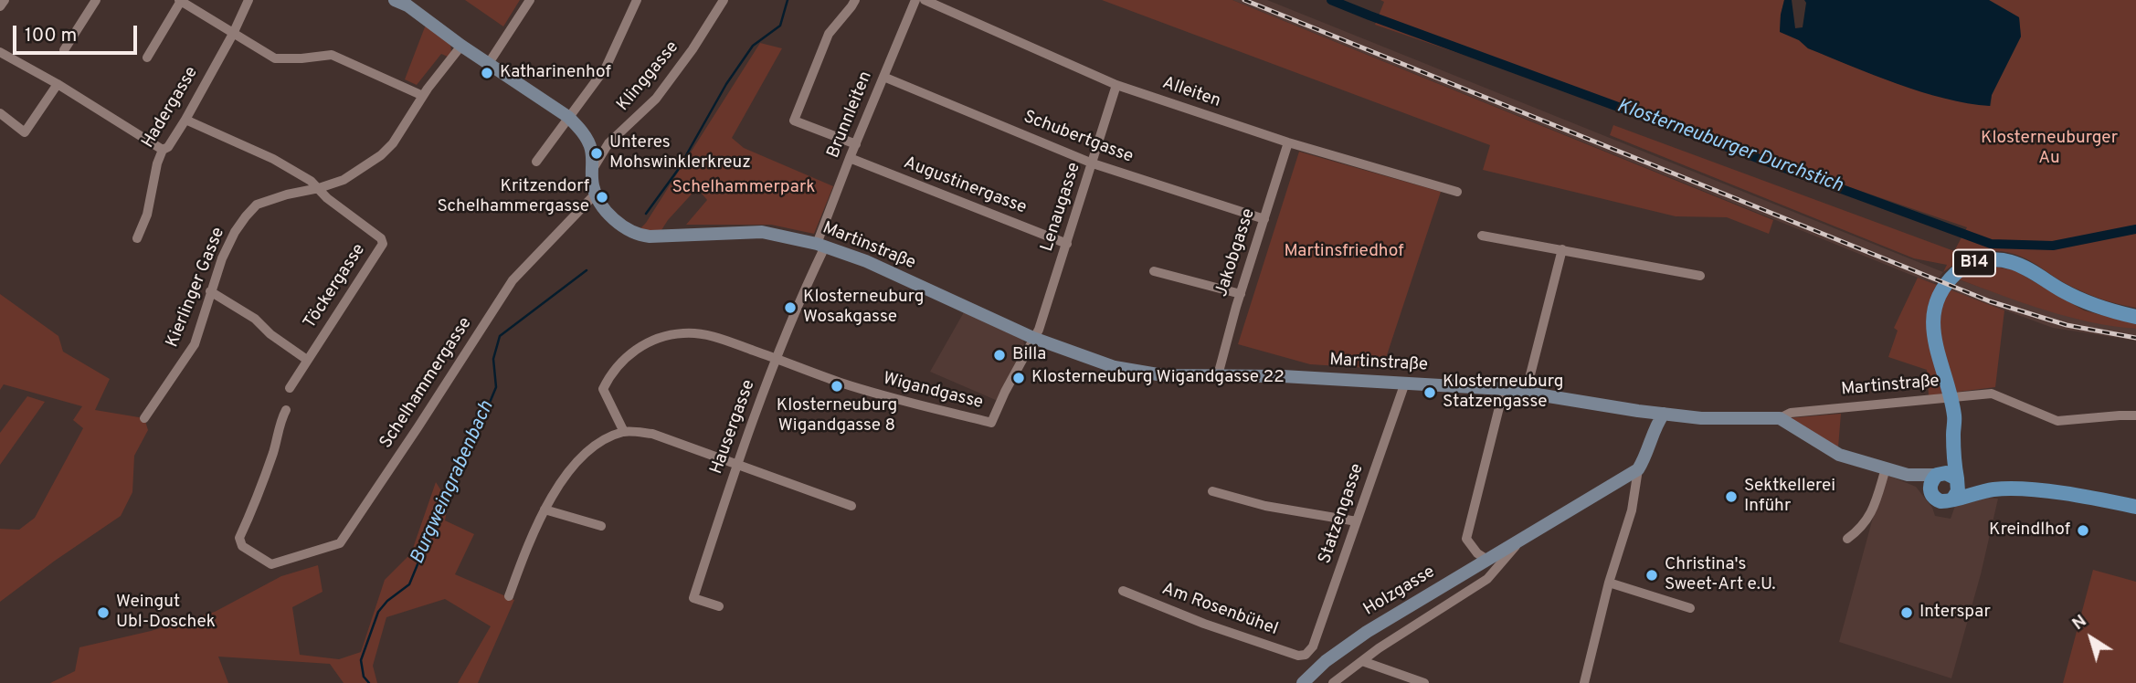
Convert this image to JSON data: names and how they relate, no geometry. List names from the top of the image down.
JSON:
{
  "streets": {
    "main road": ["Martinstraße", "B14", "Holzgasse"],
    "street": [
      "Klinggasse",
      "Alleiten",
      "Hadergasse",
      "Brunnleiten",
      "Schubertgasse",
      "Augustinergasse",
      "Lenaugasse",
      "Jakobgasse",
      "Töckergasse",
      "Kierlinger Gasse",
      "Schelhammergasse",
      "Wigandgasse",
      "Hausergasse",
      "Statzengasse",
      "Am Rosenbühel"
    ]
  },
  "crossings": [
    ["Alleiten", "Lenaugasse"],
    ["Alleiten", "Jakobgasse"],
    ["Brunnleiten", "Schubertgasse"],
    ["Brunnleiten", "Augustinergasse"],
    ["Brunnleiten", "Martinstraße"],
    ["Brunnleiten", "Hausergasse"],
    ["Schubertgasse", "Lenaugasse"],
    ["Schubertgasse", "Jakobgasse"],
    ["Augustinergasse", "Lenaugasse"],
    ["Lenaugasse", "Martinstraße"],
    ["Lenaugasse", "Wigandgasse"],
    ["Martinstraße", "Jakobgasse"],
    ["Martinstraße", "Schelhammergasse"],
    ["Martinstraße", "Wigandgasse"],
    ["Martinstraße", "Hausergasse"],
    ["Martinstraße", "Statzengasse"],
    ["Töckergasse", "Kierlinger Gasse"],
    ["Wigandgasse", "Hausergasse"],
    ["Statzengasse", "Am Rosenbühel"]
  ],
  "water": ["Klosterneuburger Durchstich", "Burgweingrabenbach"],
  "parks": ["Klosterneuburger Au", "Schelhammerpark", "Martinsfriedhof"],
  "places": [
    "Katharinenhof",
    "Unteres Mohswinklerkreuz",
    "Kritzendorf Schelhammergasse",
    "Klosterneuburg Wosakgasse",
    "Billa",
    "Klosterneuburg Wigandgasse 22",
    "Klosterneuburg Wigandgasse 8",
    "Klosterneuburg Statzengasse",
    "Sektkellerei Inführ",
    "Kreindlhof",
    "Christina's Sweet-Art e.U.",
    "Weingut Ubl-Doschek",
    "Interspar"
  ],
  "scale_bar": "100 m",
  "north": "top left"
}
